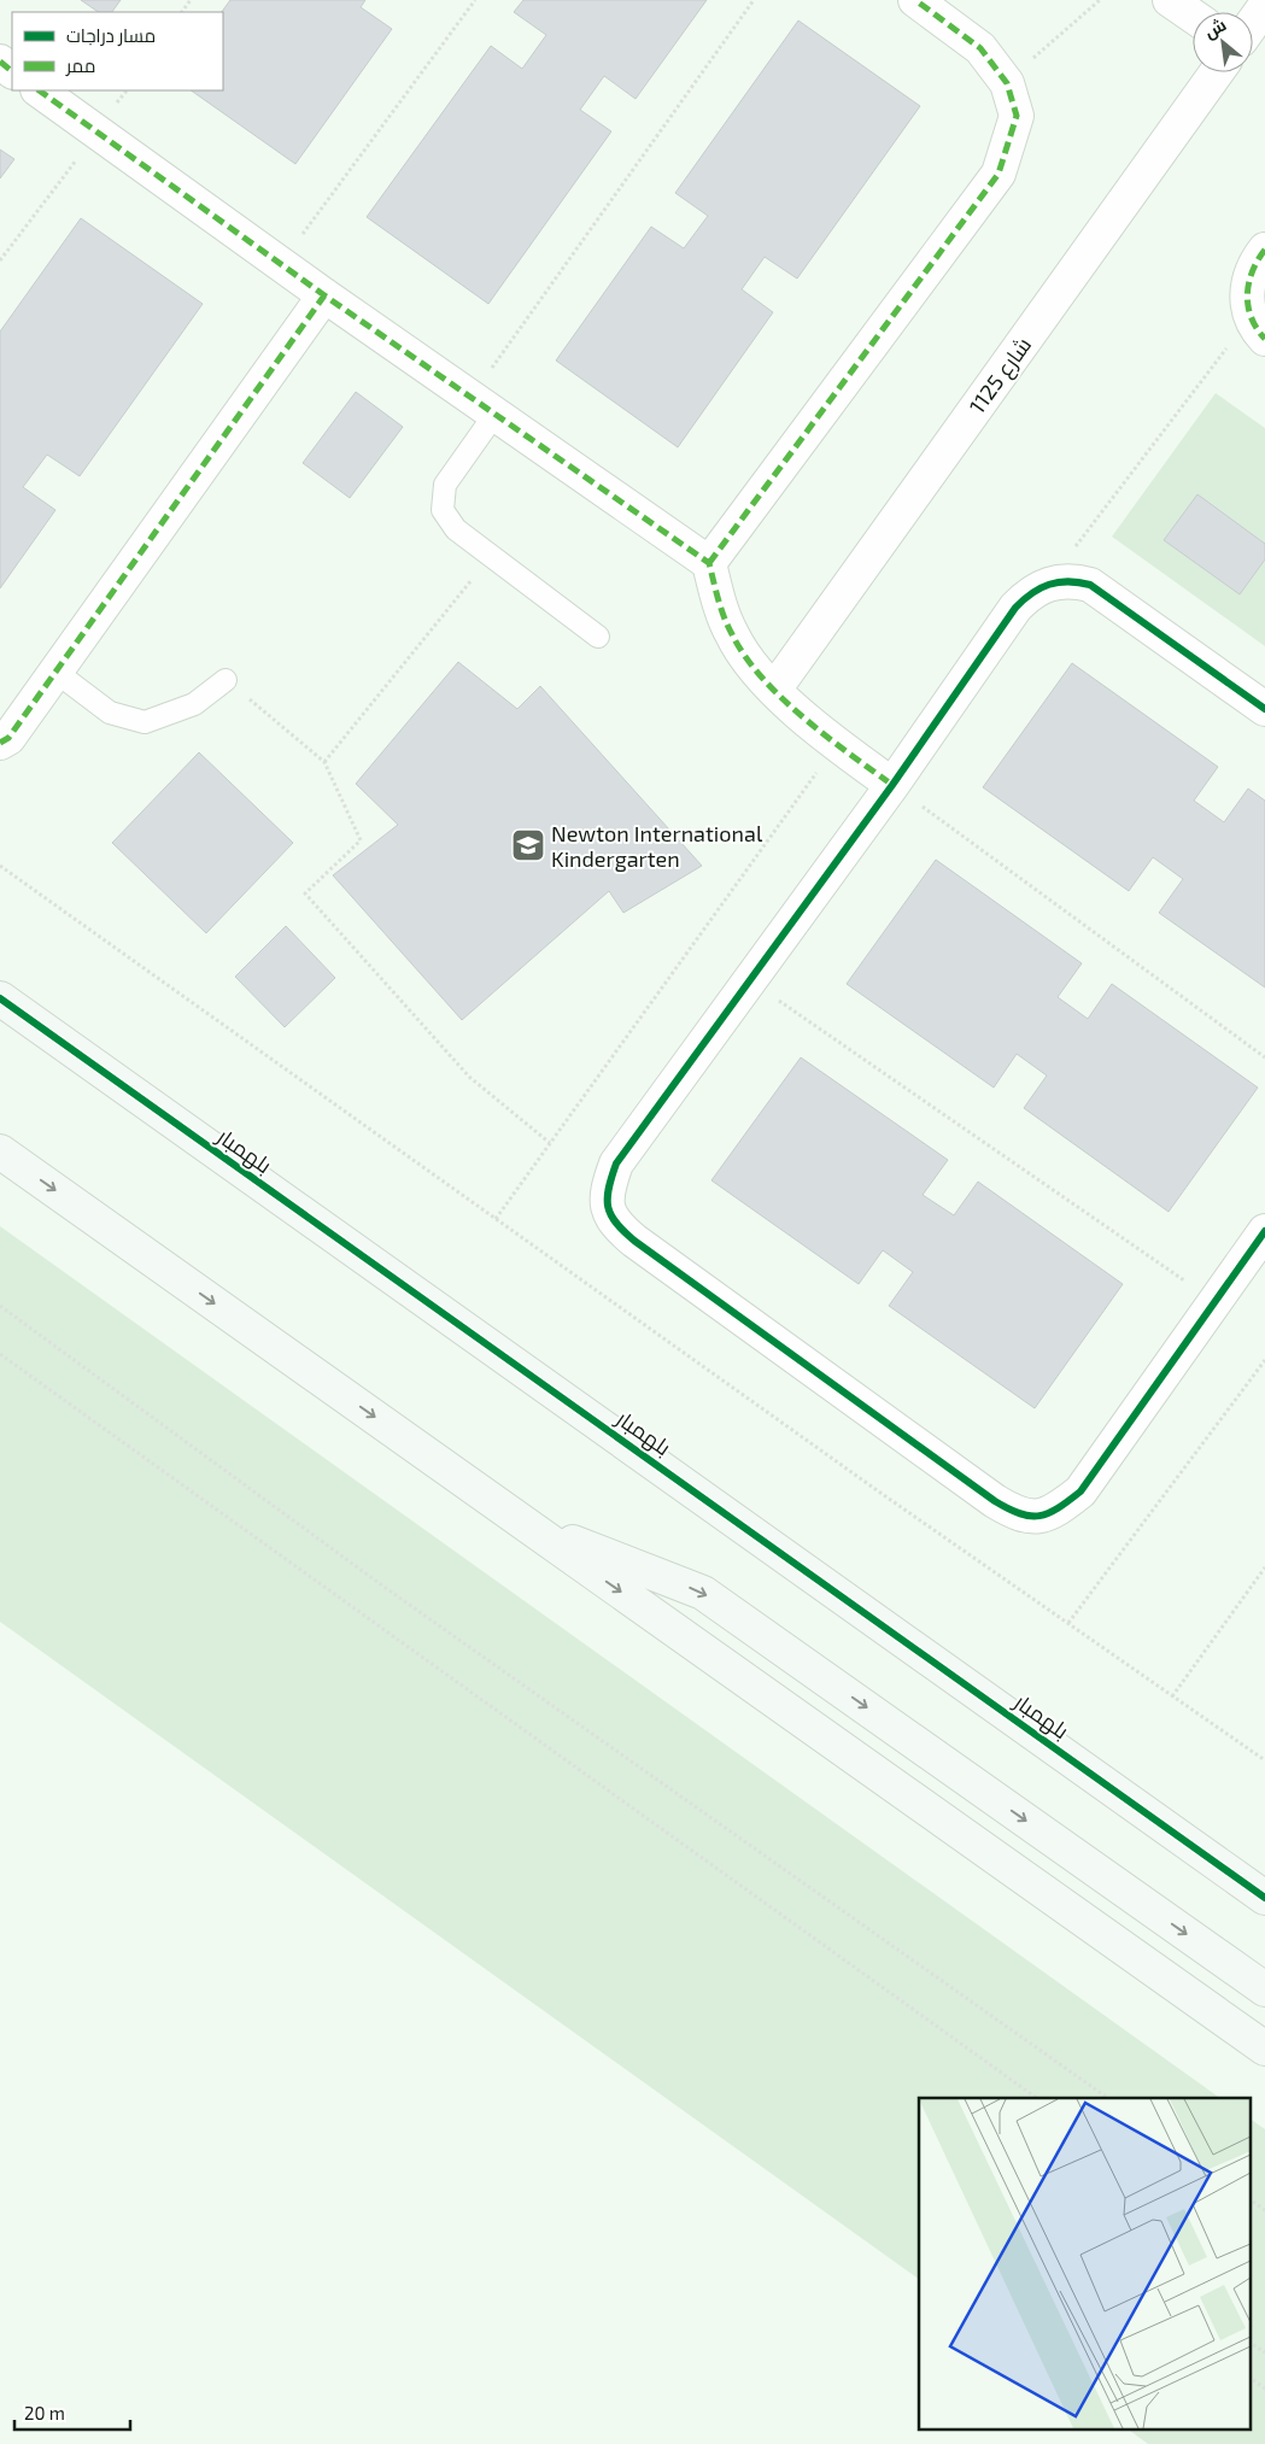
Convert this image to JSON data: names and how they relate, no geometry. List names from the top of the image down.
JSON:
{
  "streets": {
    "street": ["شارع 1125", "بلهمبار"]
  },
  "places": {
    "school or university": ["Newton International Kindergarten"]
  },
  "legend": ["مسار دراجات", "ممر"],
  "scale_bar": "20 m",
  "north": "top left"
}
